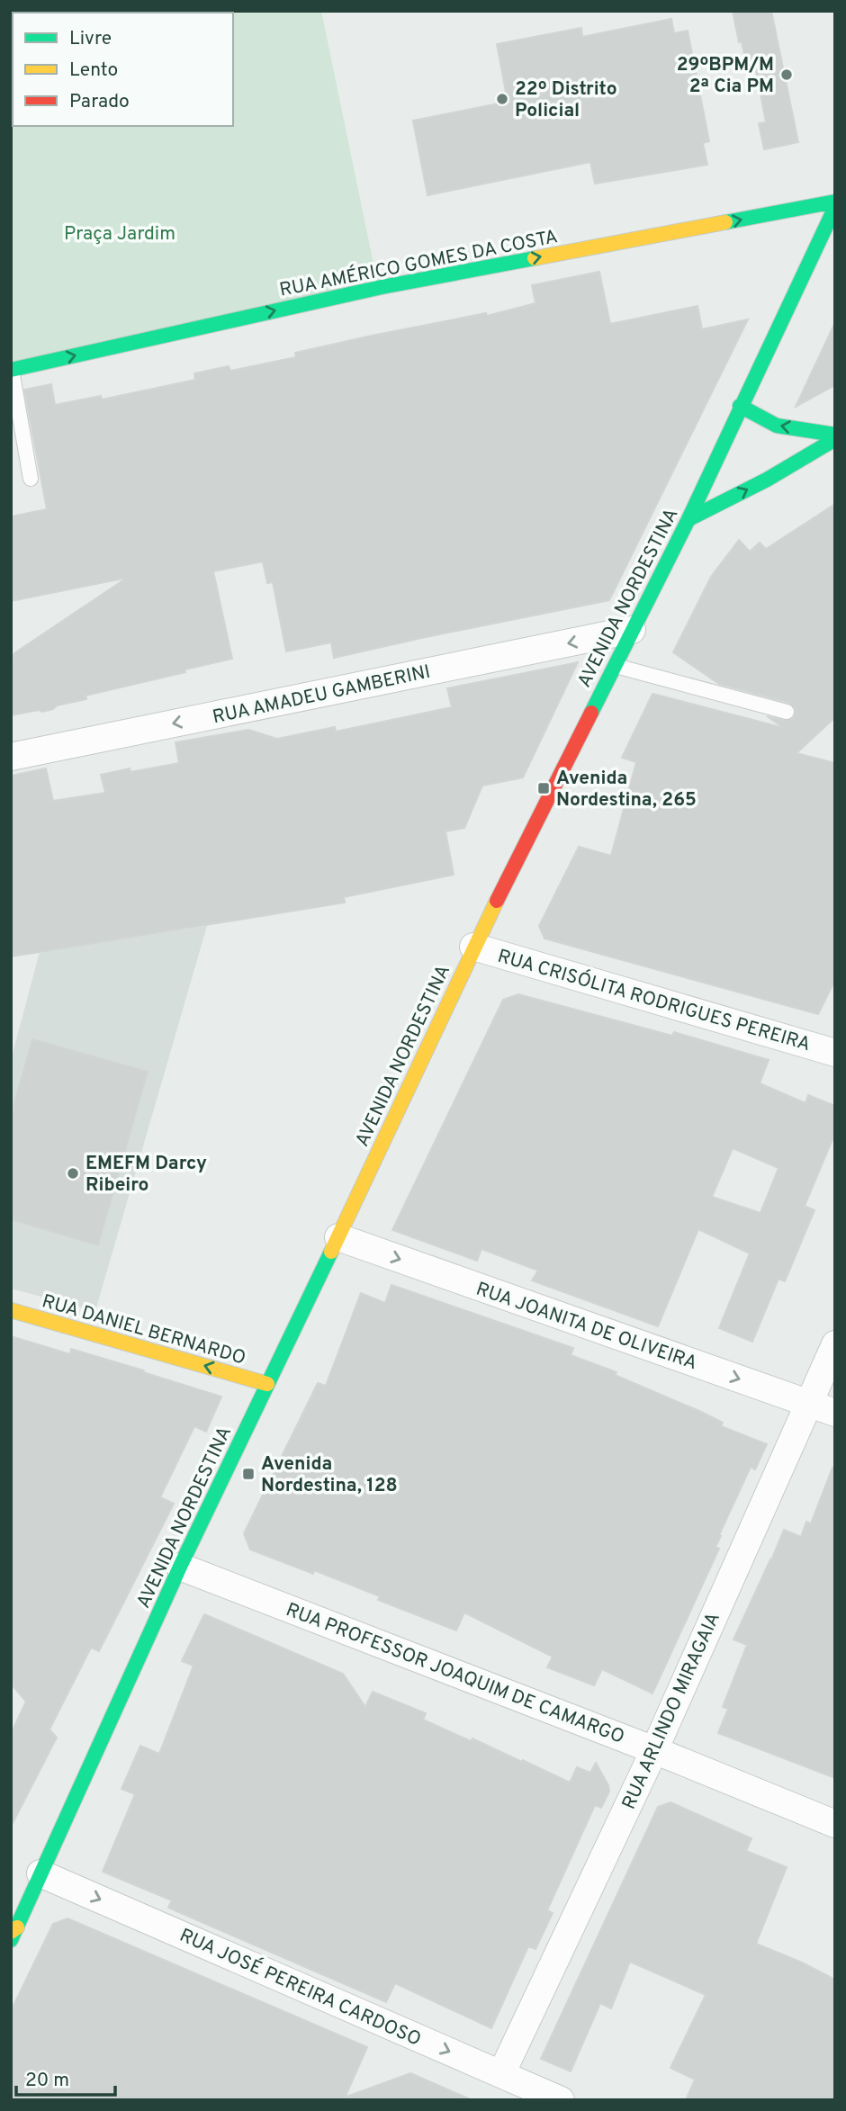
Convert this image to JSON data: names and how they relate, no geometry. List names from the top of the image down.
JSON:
{
  "streets": {
    "main road": ["RUA AMÉRICO GOMES DA COSTA", "AVENIDA NORDESTINA", "RUA DANIEL BERNARDO"],
    "street": [
      "RUA AMADEU GAMBERINI",
      "RUA CRISÓLITA RODRIGUES PEREIRA",
      "RUA JOANITA DE OLIVEIRA",
      "RUA PROFESSOR JOAQUIM DE CAMARGO",
      "RUA ARLINDO MIRAGAIA",
      "RUA JOSÉ PEREIRA CARDOSO"
    ]
  },
  "crossings": [
    ["AVENIDA NORDESTINA", "RUA AMADEU GAMBERINI"],
    ["AVENIDA NORDESTINA", "RUA CRISÓLITA RODRIGUES PEREIRA"],
    ["AVENIDA NORDESTINA", "RUA JOANITA DE OLIVEIRA"],
    ["AVENIDA NORDESTINA", "RUA DANIEL BERNARDO"],
    ["AVENIDA NORDESTINA", "RUA PROFESSOR JOAQUIM DE CAMARGO"],
    ["AVENIDA NORDESTINA", "RUA JOSÉ PEREIRA CARDOSO"],
    ["RUA JOANITA DE OLIVEIRA", "RUA ARLINDO MIRAGAIA"],
    ["RUA PROFESSOR JOAQUIM DE CAMARGO", "RUA ARLINDO MIRAGAIA"],
    ["RUA ARLINDO MIRAGAIA", "RUA JOSÉ PEREIRA CARDOSO"]
  ],
  "one_way": [
    "RUA AMÉRICO GOMES DA COSTA",
    "RUA AMADEU GAMBERINI",
    "RUA JOANITA DE OLIVEIRA",
    "RUA DANIEL BERNARDO",
    "RUA JOSÉ PEREIRA CARDOSO"
  ],
  "parks": ["Praça Jardim"],
  "places": {
    "other": ["29ºBPM/M 2ª Cia PM", "22º Distrito Policial", "EMEFM Darcy Ribeiro"],
    "transit": ["Avenida Nordestina, 265", "Avenida Nordestina, 128"]
  },
  "legend": ["Livre", "Lento", "Parado"],
  "scale_bar": "20 m"
}
